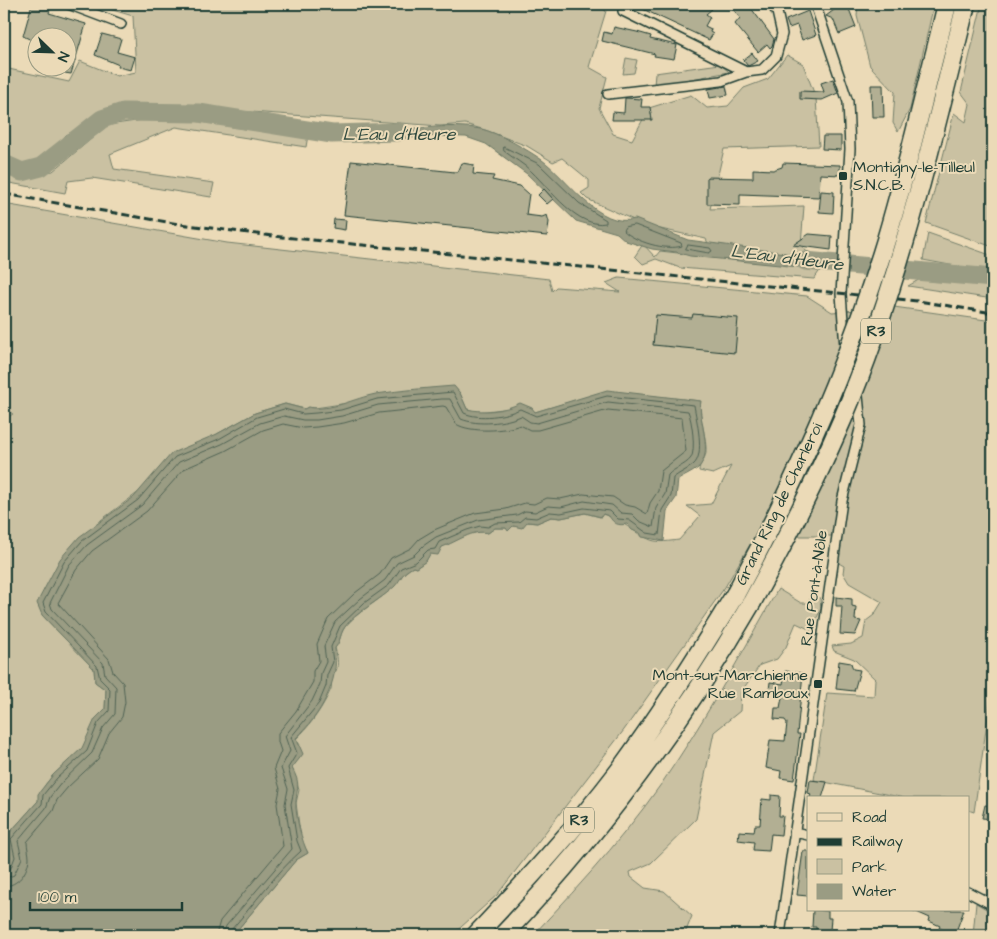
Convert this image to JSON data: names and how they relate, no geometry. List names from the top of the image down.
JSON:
{
  "streets": {
    "highway": ["R3", "Grand Ring de Charleroi"],
    "street": ["Rue Pont-à-Nôle"]
  },
  "water": ["L'Eau d'Heure"],
  "places": {
    "transit": ["Montigny-le-Tilleul S.N.C.B.", "Mont-sur-Marchienne Rue Ramboux"]
  },
  "legend": [
    "Road",
    "Railway",
    "Park",
    "Water"
  ],
  "scale_bar": "100 m",
  "north": "bottom right"
}
